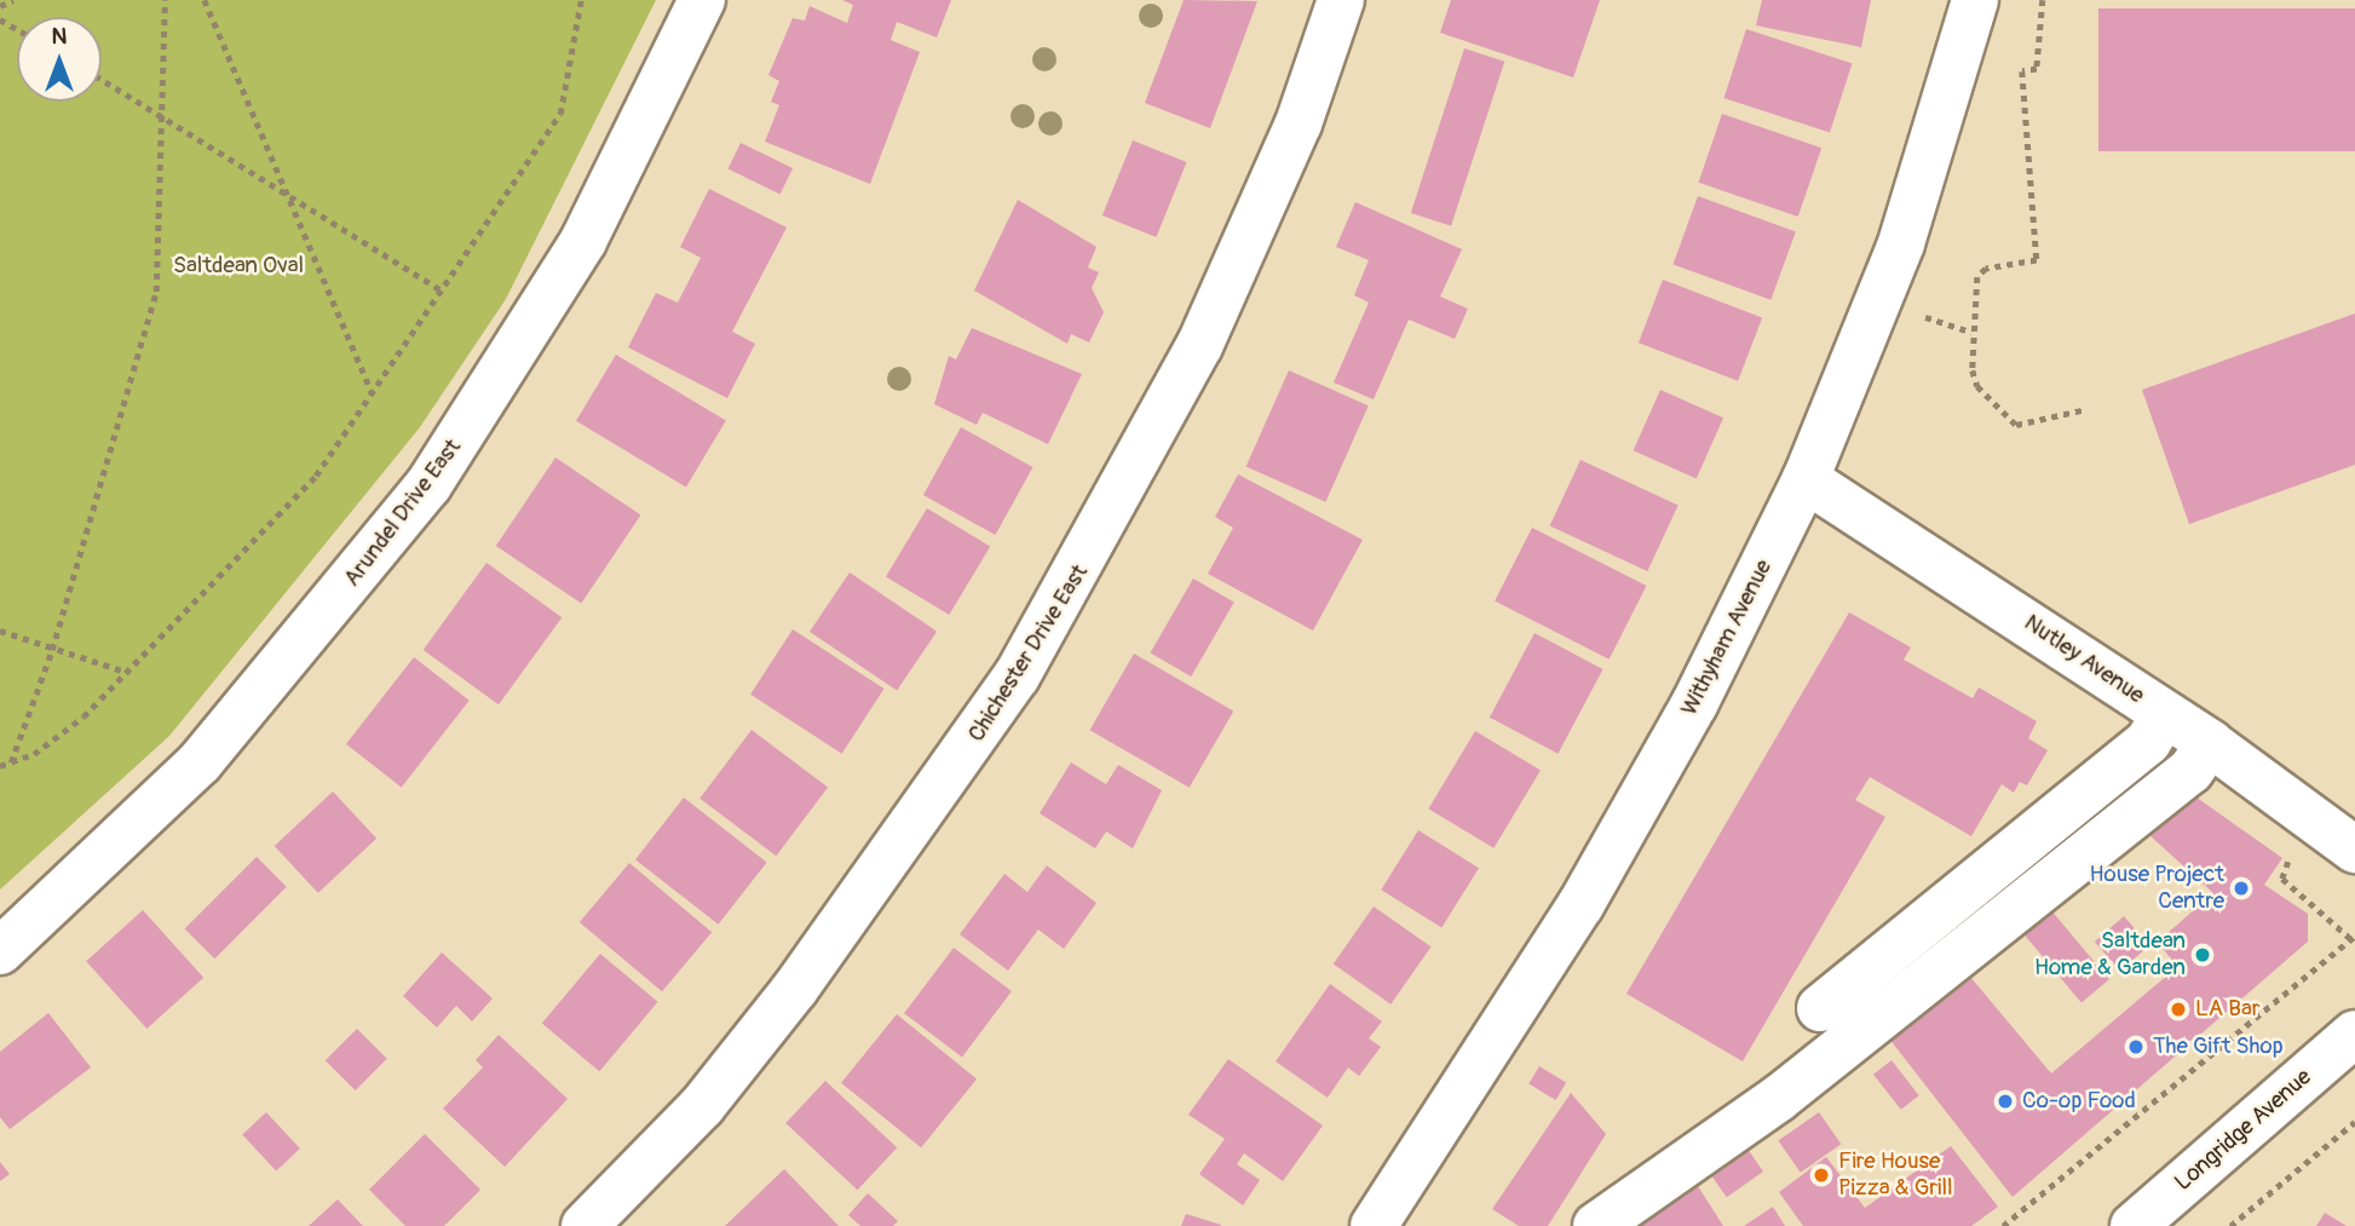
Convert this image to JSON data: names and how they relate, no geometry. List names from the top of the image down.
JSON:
{
  "streets": {
    "street": [
      "Arundel Drive East",
      "Withyham Avenue",
      "Chichester Drive East",
      "Nutley Avenue",
      "Longridge Avenue"
    ]
  },
  "crossings": [
    ["Withyham Avenue", "Nutley Avenue"]
  ],
  "parks": ["Saltdean Oval"],
  "places": [
    "House Project Centre",
    "Saltdean Home & Garden",
    "LA Bar",
    "The Gift Shop",
    "Co-op Food",
    "Fire House Pizza & Grill"
  ],
  "north": "top"
}
